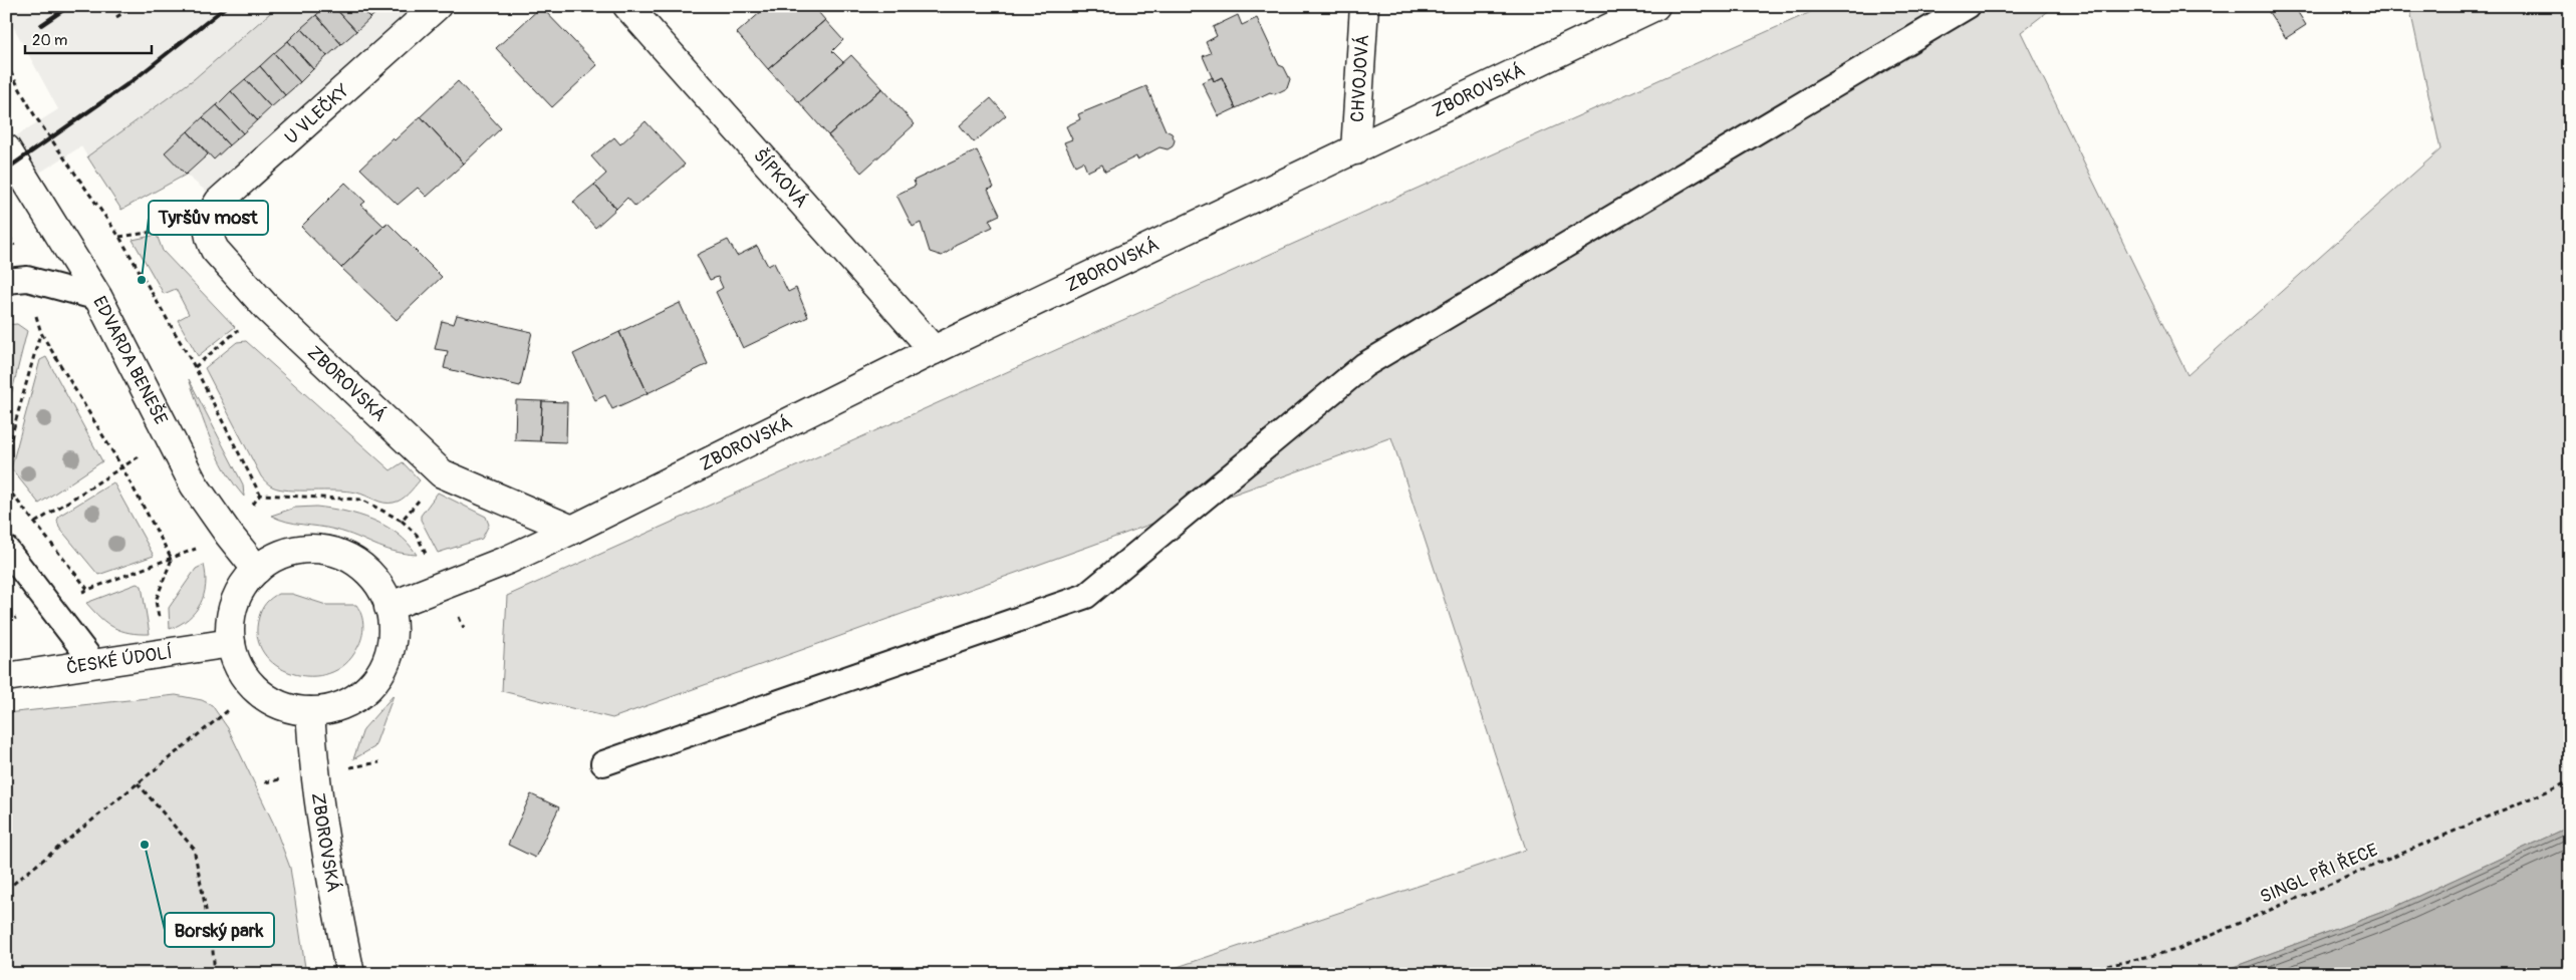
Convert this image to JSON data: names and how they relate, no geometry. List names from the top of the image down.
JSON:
{
  "streets": {
    "street": [
      "CHVOJOVÁ",
      "ZBOROVSKÁ",
      "U VLEČKY",
      "ŠÍPKOVÁ",
      "EDVARDA BENEŠE",
      "ČESKÉ ÚDOLÍ"
    ],
    "path": ["SINGL PŘI ŘECE"]
  },
  "crossings": [
    ["CHVOJOVÁ", "ZBOROVSKÁ"],
    ["ZBOROVSKÁ", "U VLEČKY"],
    ["ZBOROVSKÁ", "ŠÍPKOVÁ"],
    ["ZBOROVSKÁ", "EDVARDA BENEŠE"],
    ["ZBOROVSKÁ", "ČESKÉ ÚDOLÍ"],
    ["EDVARDA BENEŠE", "ČESKÉ ÚDOLÍ"]
  ],
  "places": ["Tyršův most", "Borský park"],
  "scale_bar": "20 m"
}
